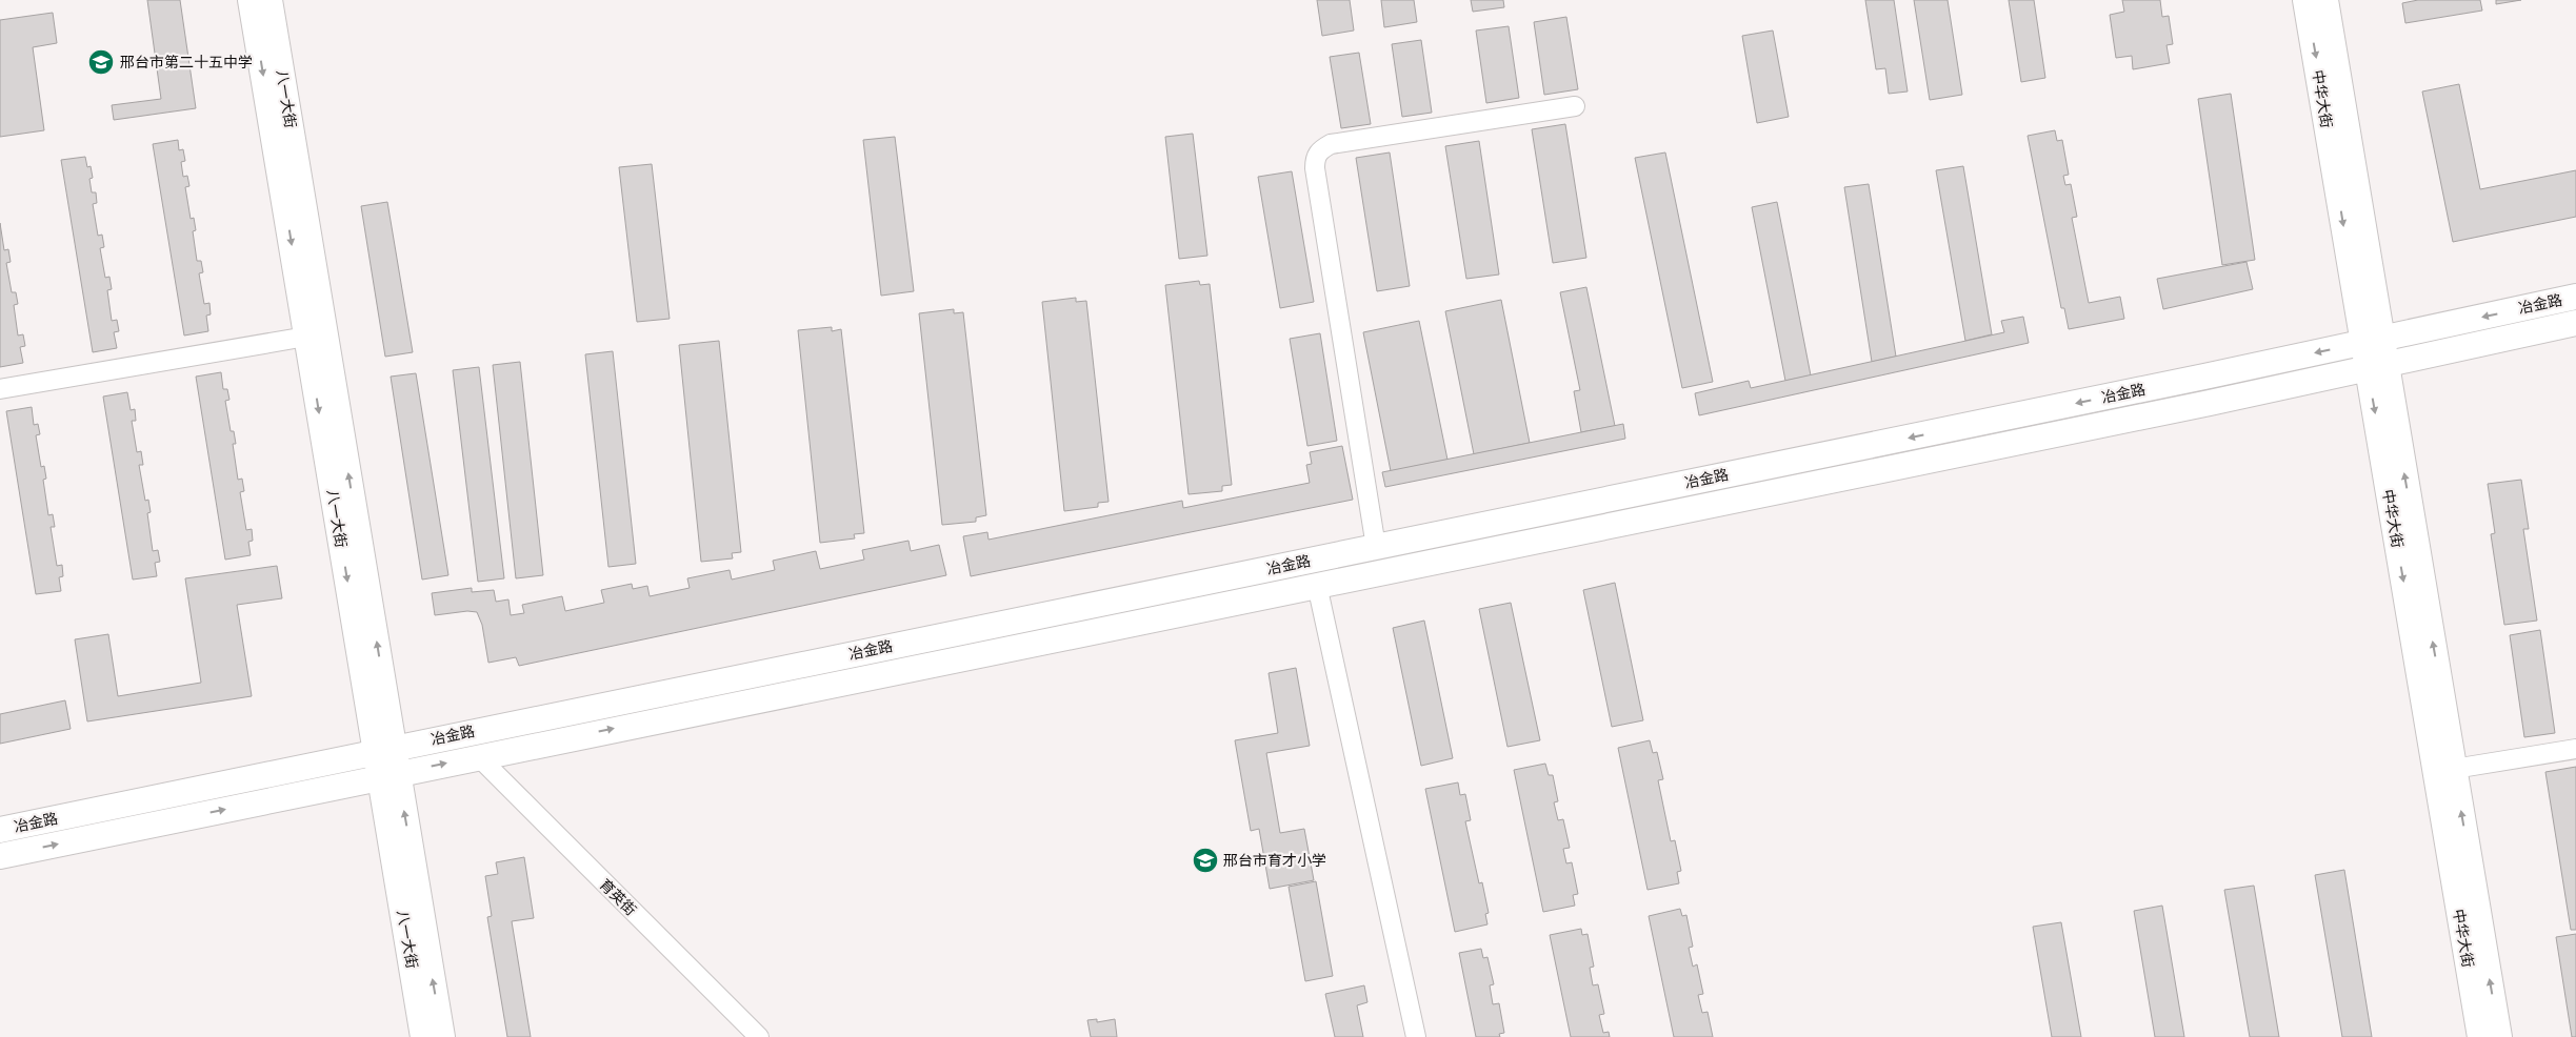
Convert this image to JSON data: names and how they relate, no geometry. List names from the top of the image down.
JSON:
{
  "streets": {
    "street": [
      "八一大街",
      "中华大街",
      "冶金路",
      "育英街"
    ]
  },
  "crossings": [
    ["八一大街", "冶金路"],
    ["中华大街", "冶金路"],
    ["冶金路", "育英街"]
  ],
  "places": {
    "school or university": ["邢台市第二十五中学", "邢台市育才小学"]
  }
}
